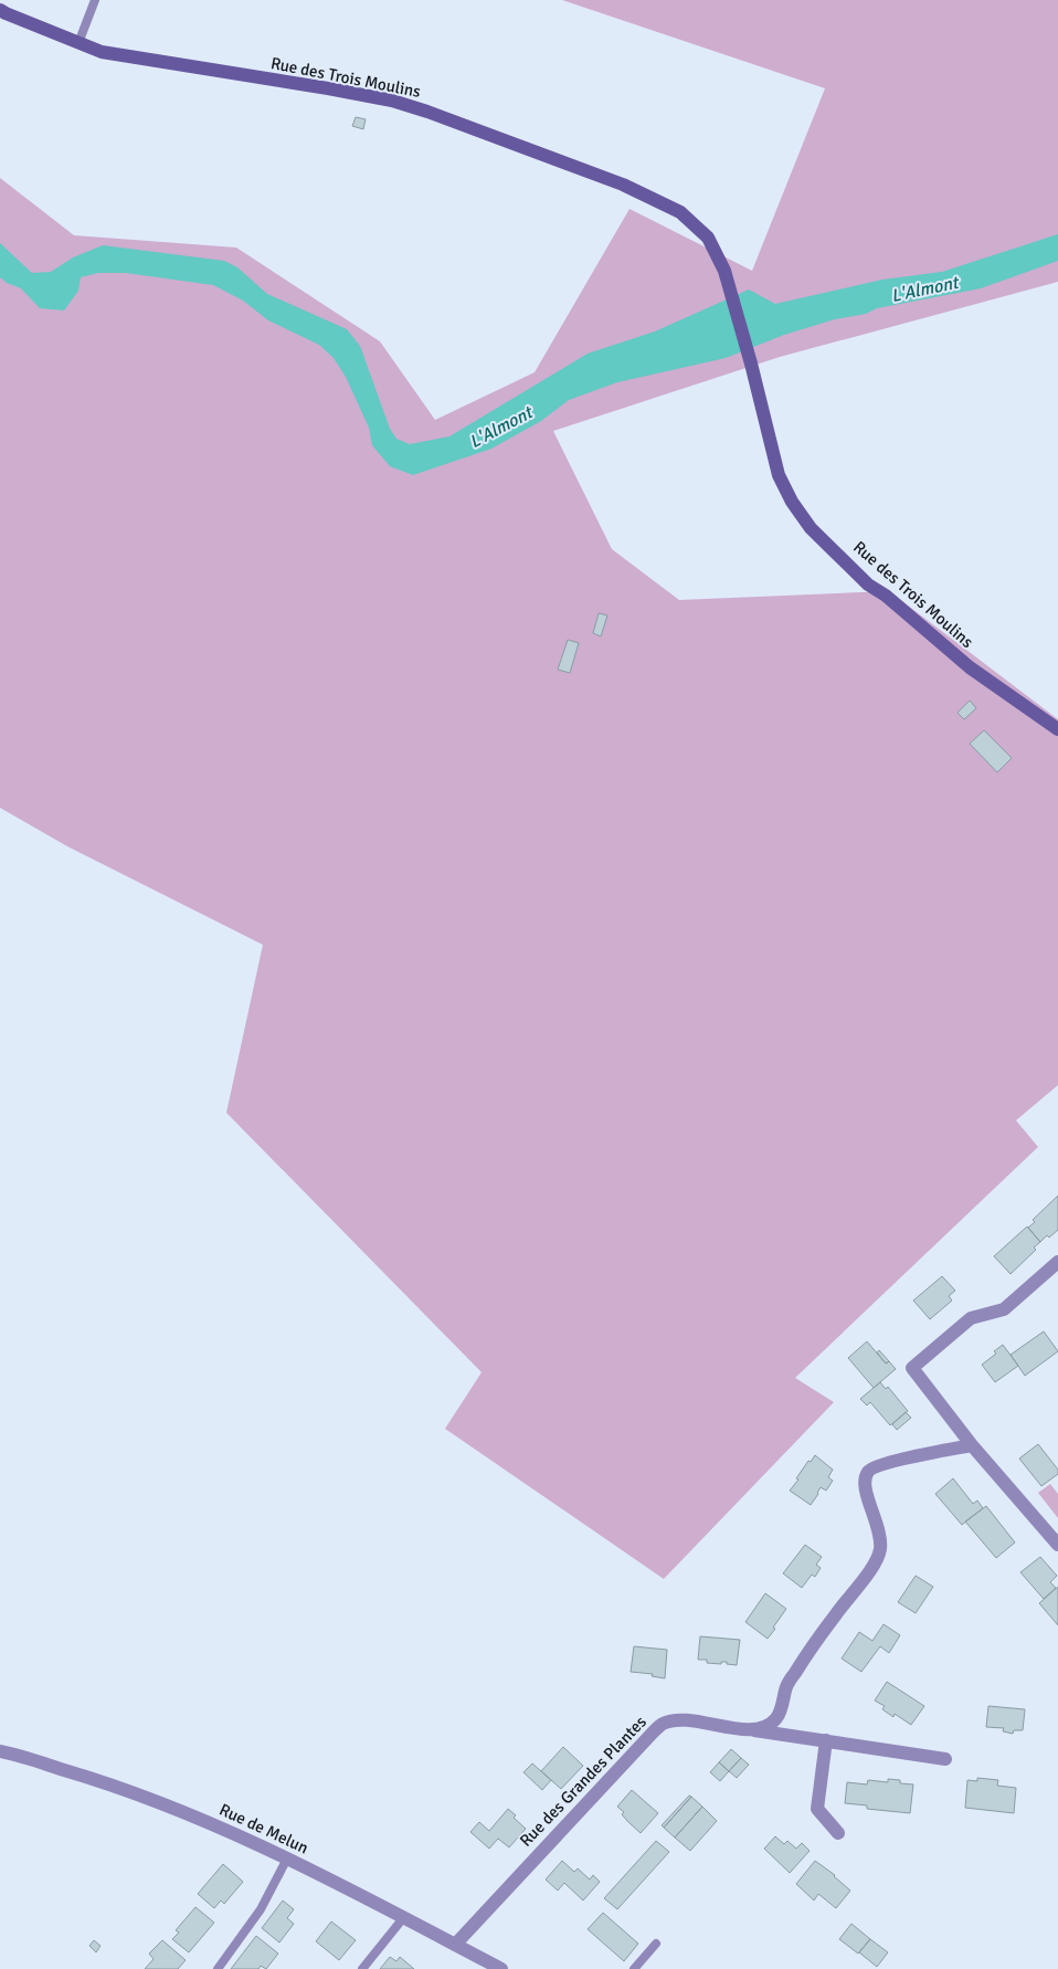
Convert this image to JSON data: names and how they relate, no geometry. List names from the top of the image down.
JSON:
{
  "streets": {
    "street": ["Rue des Trois Moulins", "Rue des Grandes Plantes", "Rue de Melun"]
  },
  "crossings": [
    ["Rue des Grandes Plantes", "Rue de Melun"]
  ],
  "water": ["L'Almont"]
}
